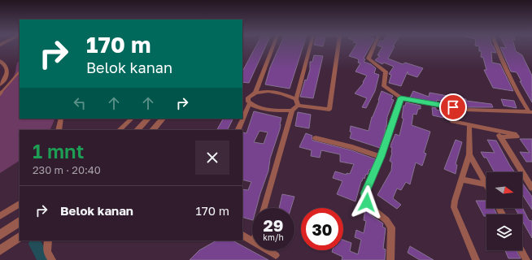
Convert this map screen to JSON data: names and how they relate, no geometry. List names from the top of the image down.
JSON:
{
  "north": "right",
  "page": {
    "turn": ["170 m", "Belok kanan"],
    "heading": ["1 mnt", "230 m · 20:40"],
    "list": [
      {
        "name": "Belok kanan",
        "value": "170 m"
      }
    ],
    "speed": "29 km/h",
    "limit": "30"
  }
}
